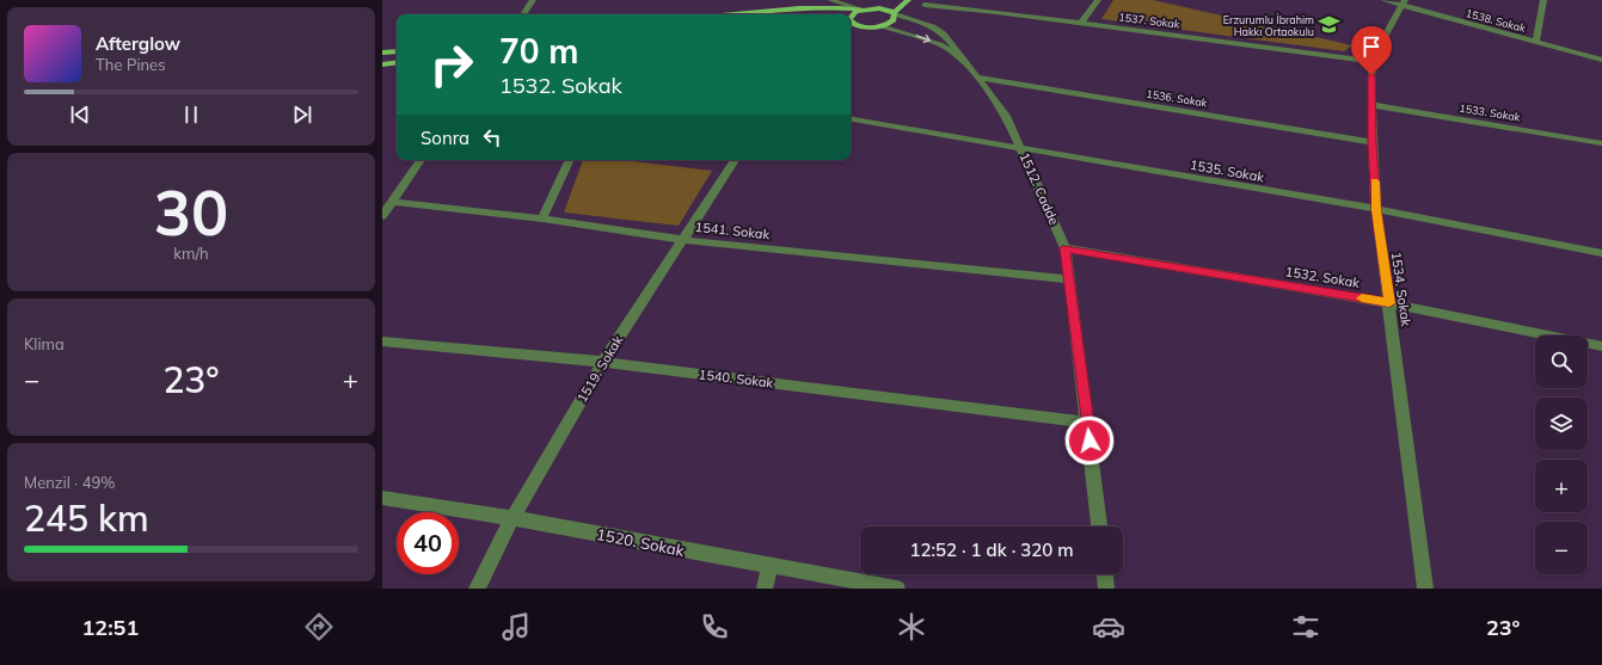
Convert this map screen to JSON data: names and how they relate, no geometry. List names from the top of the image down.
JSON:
{
  "streets": {
    "street": [
      "1537. Sokak",
      "1538. Sokak",
      "1536. Sokak",
      "1533. Sokak",
      "1535. Sokak",
      "1512. Cadde",
      "1541. Sokak",
      "1532. Sokak",
      "1534. Sokak",
      "1519. Sokak",
      "1540. Sokak",
      "1520. Sokak"
    ]
  },
  "crossings": [
    ["1537. Sokak", "1534. Sokak"],
    ["1536. Sokak", "1512. Cadde"],
    ["1536. Sokak", "1534. Sokak"],
    ["1533. Sokak", "1534. Sokak"],
    ["1535. Sokak", "1512. Cadde"],
    ["1535. Sokak", "1534. Sokak"],
    ["1512. Cadde", "1541. Sokak"],
    ["1512. Cadde", "1532. Sokak"],
    ["1512. Cadde", "1540. Sokak"],
    ["1541. Sokak", "1519. Sokak"],
    ["1532. Sokak", "1534. Sokak"],
    ["1519. Sokak", "1540. Sokak"],
    ["1519. Sokak", "1520. Sokak"]
  ],
  "places": {
    "school or university": ["Erzurumlu İbrahim Hakkı Ortaokulu"]
  },
  "page": {
    "turn": ["70 m", "1532. Sokak"],
    "song": ["Afterglow", "The Pines"],
    "then": "Sonra",
    "tile": [
      ["30", "km/h"],
      "Klima",
      ["Menzil · 49%", "245 km"]
    ],
    "map_buttons": ["+", "−"],
    "heat": ["−", "23°", "+"],
    "limit": "40",
    "trip": "12:52 · 1 dk · 320 m",
    "tabs": ["12:51", "23°"]
  }
}
